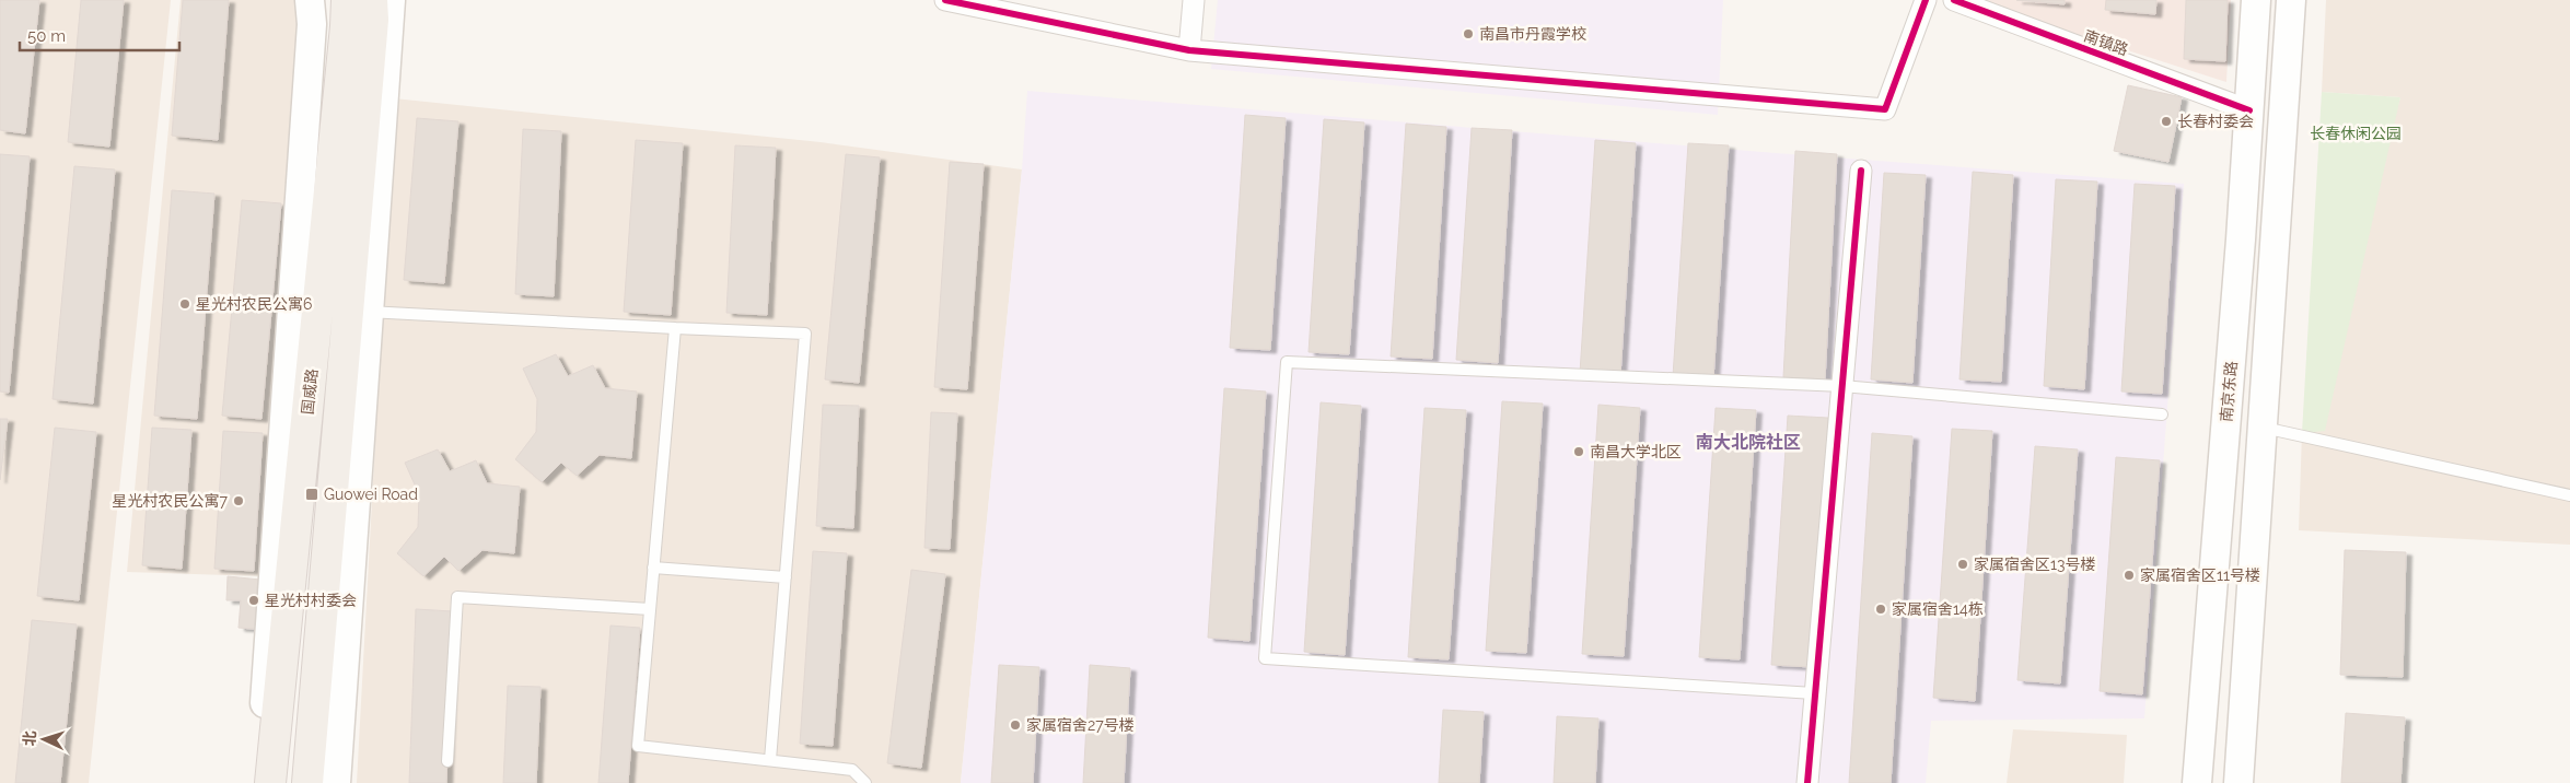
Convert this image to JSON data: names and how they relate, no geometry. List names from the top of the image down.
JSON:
{
  "streets": {
    "main road": ["国威路", "南京东路"],
    "street": ["南镇路"]
  },
  "crossings": [
    ["南镇路", "南京东路"]
  ],
  "districts": ["南大北院社区"],
  "parks": ["长春休闲公园"],
  "places": {
    "other": [
      "南昌市丹霞学校",
      "长春村委会",
      "星光村农民公寓6",
      "南昌大学北区",
      "星光村农民公寓7",
      "家属宿舍区13号楼",
      "家属宿舍区11号楼",
      "星光村村委会",
      "家属宿舍14栋",
      "家属宿舍27号楼"
    ],
    "transit": ["Guowei Road"]
  },
  "scale_bar": "50 m",
  "north": "left"
}
